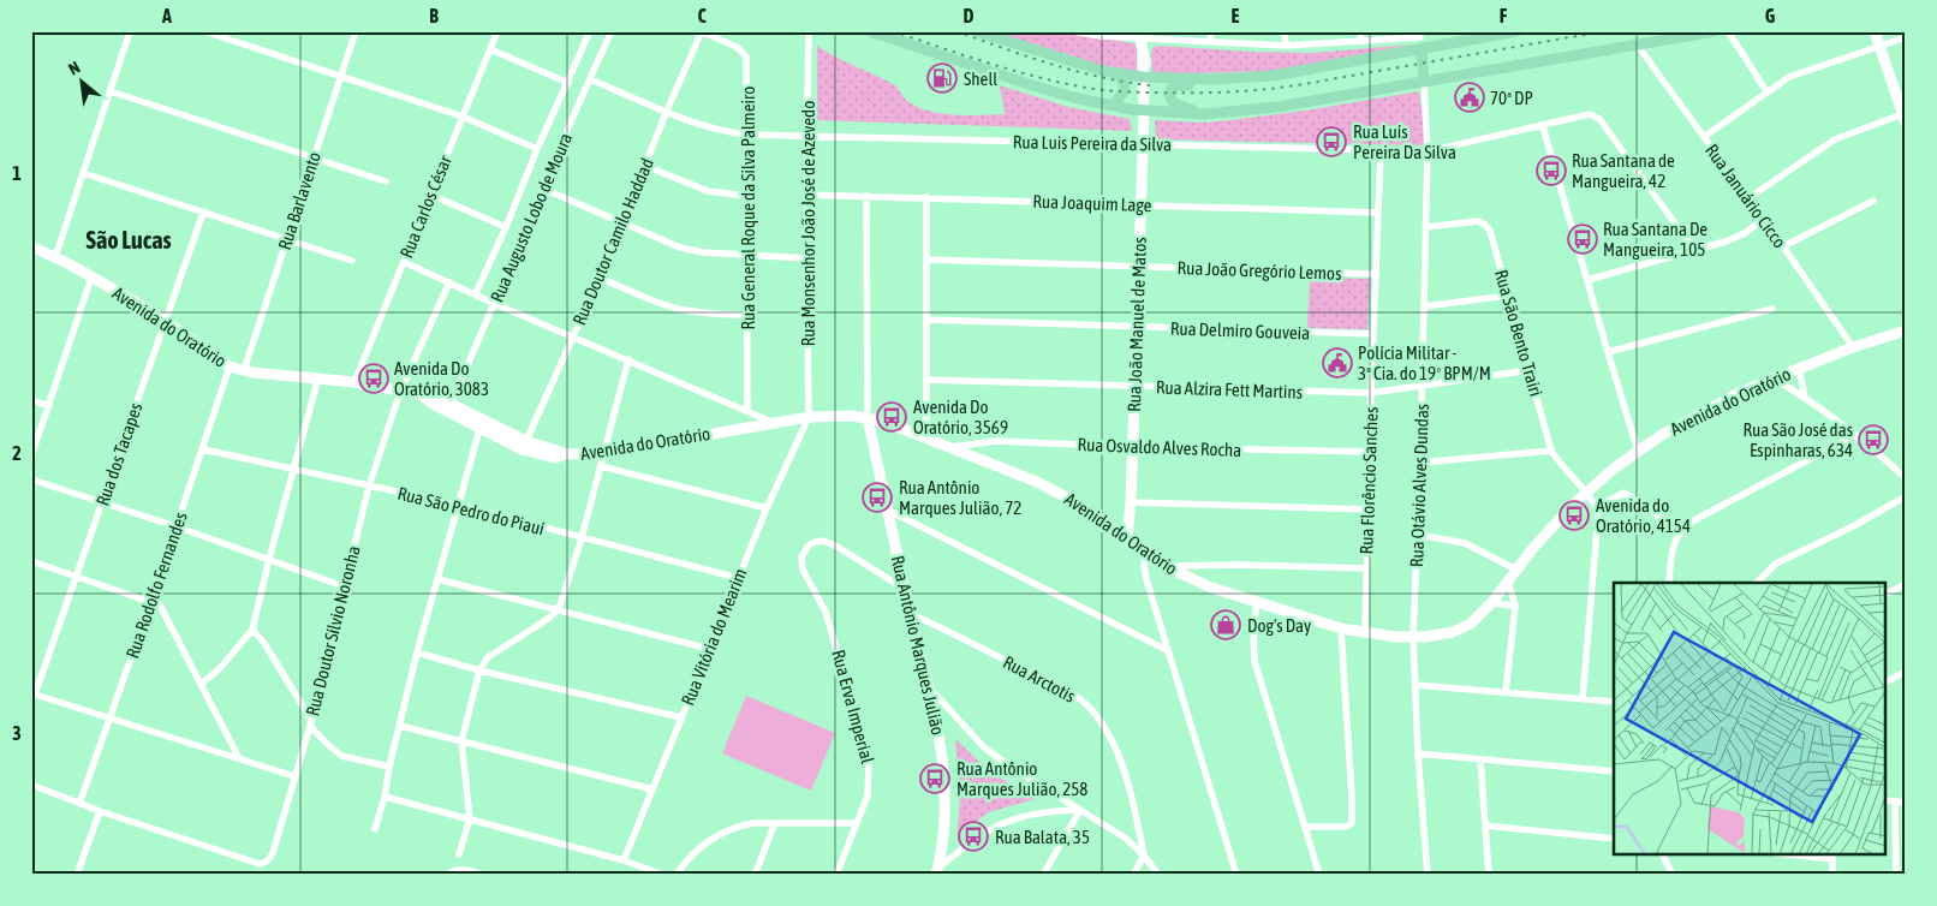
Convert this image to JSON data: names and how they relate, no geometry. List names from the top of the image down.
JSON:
{
  "streets": {
    "main road": ["Rua João Manuel de Matos", "Avenida do Oratório", "Rua Antônio Marques Julião"],
    "street": [
      "Rua Luis Pereira da Silva",
      "Rua Januário Cicco",
      "Rua Barlavento",
      "Rua Joaquim Lage",
      "Rua Carlos César",
      "Rua General Roque da Silva Palmeiro",
      "Rua Augusto Lobo de Moura",
      "Rua Monsenhor João José de Azevedo",
      "Rua Doutor Camilo Haddad",
      "Rua João Gregório Lemos",
      "Rua Delmiro Gouveia",
      "Rua São Bento Trairi",
      "Rua Alzira Fett Martins",
      "Rua Osvaldo Alves Rocha",
      "Rua dos Tacapes",
      "Rua Florêncio Sanches",
      "Rua Otávio Alves Dundas",
      "Rua São Pedro do Piauí",
      "Rua Rodolfo Fernandes",
      "Rua Doutor Sílvio Noronha",
      "Rua Vitória do Mearim",
      "Rua Arctotis",
      "Rua Erva Imperial"
    ]
  },
  "crossings": [
    ["Rua Luis Pereira da Silva", "Rua General Roque da Silva Palmeiro"],
    ["Rua Luis Pereira da Silva", "Rua Augusto Lobo de Moura"],
    ["Rua Luis Pereira da Silva", "Rua Monsenhor João José de Azevedo"],
    ["Rua Luis Pereira da Silva", "Rua Doutor Camilo Haddad"],
    ["Rua Luis Pereira da Silva", "Rua João Manuel de Matos"],
    ["Rua Luis Pereira da Silva", "Rua Florêncio Sanches"],
    ["Rua Luis Pereira da Silva", "Rua Otávio Alves Dundas"],
    ["Rua Januário Cicco", "Avenida do Oratório"],
    ["Rua Barlavento", "Avenida do Oratório"],
    ["Rua Joaquim Lage", "Rua Monsenhor João José de Azevedo"],
    ["Rua Joaquim Lage", "Rua João Manuel de Matos"],
    ["Rua Joaquim Lage", "Rua Florêncio Sanches"],
    ["Rua Carlos César", "Avenida do Oratório"],
    ["Rua General Roque da Silva Palmeiro", "Rua Doutor Camilo Haddad"],
    ["Rua Augusto Lobo de Moura", "Avenida do Oratório"],
    ["Rua Monsenhor João José de Azevedo", "Avenida do Oratório"],
    ["Rua Monsenhor João José de Azevedo", "Rua Vitória do Mearim"],
    ["Rua Doutor Camilo Haddad", "Avenida do Oratório"],
    ["Rua João Gregório Lemos", "Rua João Manuel de Matos"],
    ["Rua João Gregório Lemos", "Rua Florêncio Sanches"],
    ["Rua João Manuel de Matos", "Avenida do Oratório"],
    ["Rua João Manuel de Matos", "Rua Delmiro Gouveia"],
    ["Rua João Manuel de Matos", "Rua Alzira Fett Martins"],
    ["Rua João Manuel de Matos", "Rua Osvaldo Alves Rocha"],
    ["Avenida do Oratório", "Rua São Bento Trairi"],
    ["Avenida do Oratório", "Rua Osvaldo Alves Rocha"],
    ["Avenida do Oratório", "Rua dos Tacapes"],
    ["Avenida do Oratório", "Rua Florêncio Sanches"],
    ["Avenida do Oratório", "Rua Otávio Alves Dundas"],
    ["Avenida do Oratório", "Rua Rodolfo Fernandes"],
    ["Avenida do Oratório", "Rua Doutor Sílvio Noronha"],
    ["Avenida do Oratório", "Rua Vitória do Mearim"],
    ["Avenida do Oratório", "Rua Antônio Marques Julião"],
    ["Rua Delmiro Gouveia", "Rua Florêncio Sanches"],
    ["Rua São Bento Trairi", "Rua Alzira Fett Martins"],
    ["Rua São Bento Trairi", "Rua Otávio Alves Dundas"],
    ["Rua Alzira Fett Martins", "Rua Florêncio Sanches"],
    ["Rua Alzira Fett Martins", "Rua Otávio Alves Dundas"],
    ["Rua Osvaldo Alves Rocha", "Rua Florêncio Sanches"],
    ["Rua São Pedro do Piauí", "Rua Rodolfo Fernandes"],
    ["Rua São Pedro do Piauí", "Rua Doutor Sílvio Noronha"],
    ["Rua São Pedro do Piauí", "Rua Vitória do Mearim"],
    ["Rua Antônio Marques Julião", "Rua Arctotis"],
    ["Rua Antônio Marques Julião", "Rua Erva Imperial"]
  ],
  "districts": ["São Lucas"],
  "places": {
    "fuel station": ["Shell"],
    "public building": ["70ª DP", "Polícia Militar - 3ª Cia. do 19º BPM/M"],
    "bus stop": [
      "Rua Luís Pereira Da Silva",
      "Rua Santana de Mangueira, 42",
      "Rua Santana De Mangueira, 105",
      "Avenida Do Oratório, 3083",
      "Avenida Do Oratório, 3569",
      "Rua São José das Espinharas, 634",
      "Rua Antônio Marques Julião, 72",
      "Avenida do Oratório, 4154",
      "Rua Antônio Marques Julião, 258",
      "Rua Balata, 35"
    ],
    "shop": ["Dog's Day"]
  },
  "north": "top left",
  "grid": {
    "columns": [
      "A",
      "B",
      "C",
      "D",
      "E",
      "F",
      "G"
    ],
    "rows": ["1", "2", "3"]
  }
}
